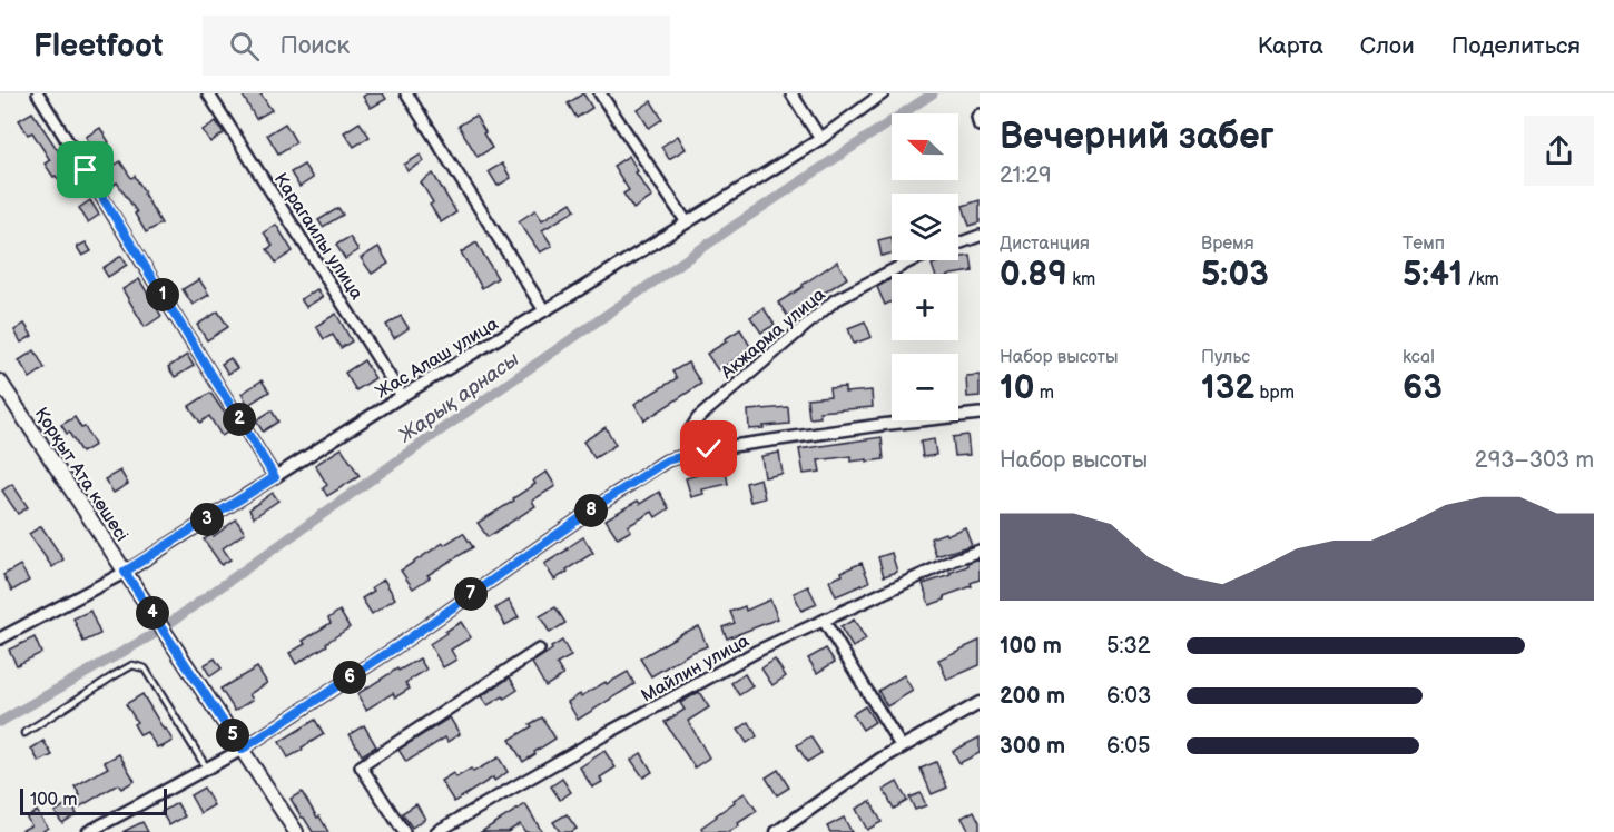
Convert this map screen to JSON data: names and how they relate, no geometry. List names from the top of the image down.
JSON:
{
  "streets": {
    "main road": ["Қорқыт Ата көшесі"],
    "street": [
      "Карагаилы улица",
      "Акжарма улица",
      "Жас Алаш улица",
      "Майлин улица"
    ]
  },
  "crossings": [
    ["Карагаилы улица", "Жас Алаш улица"],
    ["Жас Алаш улица", "Қорқыт Ата көшесі"]
  ],
  "water": ["Жарық арнасы"],
  "scale_bar": "100 m",
  "north": "left",
  "page": {
    "header": "Fleetfoot",
    "search": "Поиск",
    "nav": ["Карта", "Слои", "Поделиться"],
    "heading": ["Вечерний забег", "21:29"],
    "map_buttons": ["+", "−"],
    "stats": [
      ["Дистанция", "0.89 km"],
      ["Время", "5:03"],
      ["Темп", "5:41 /km"],
      ["Набор высоты", "10 m"],
      ["Пульс", "132 bpm"],
      ["kcal", "63"]
    ],
    "pins": [
      "1",
      "2",
      "8",
      "3",
      "7",
      "4",
      "6",
      "5"
    ],
    "chart": ["Набор высоты", "293–303 m"],
    "list": [
      {
        "name": "100 m",
        "note": "5:32"
      },
      {
        "name": "200 m",
        "note": "6:03"
      },
      {
        "name": "300 m",
        "note": "6:05"
      }
    ],
    "scale": "100 m"
  }
}
